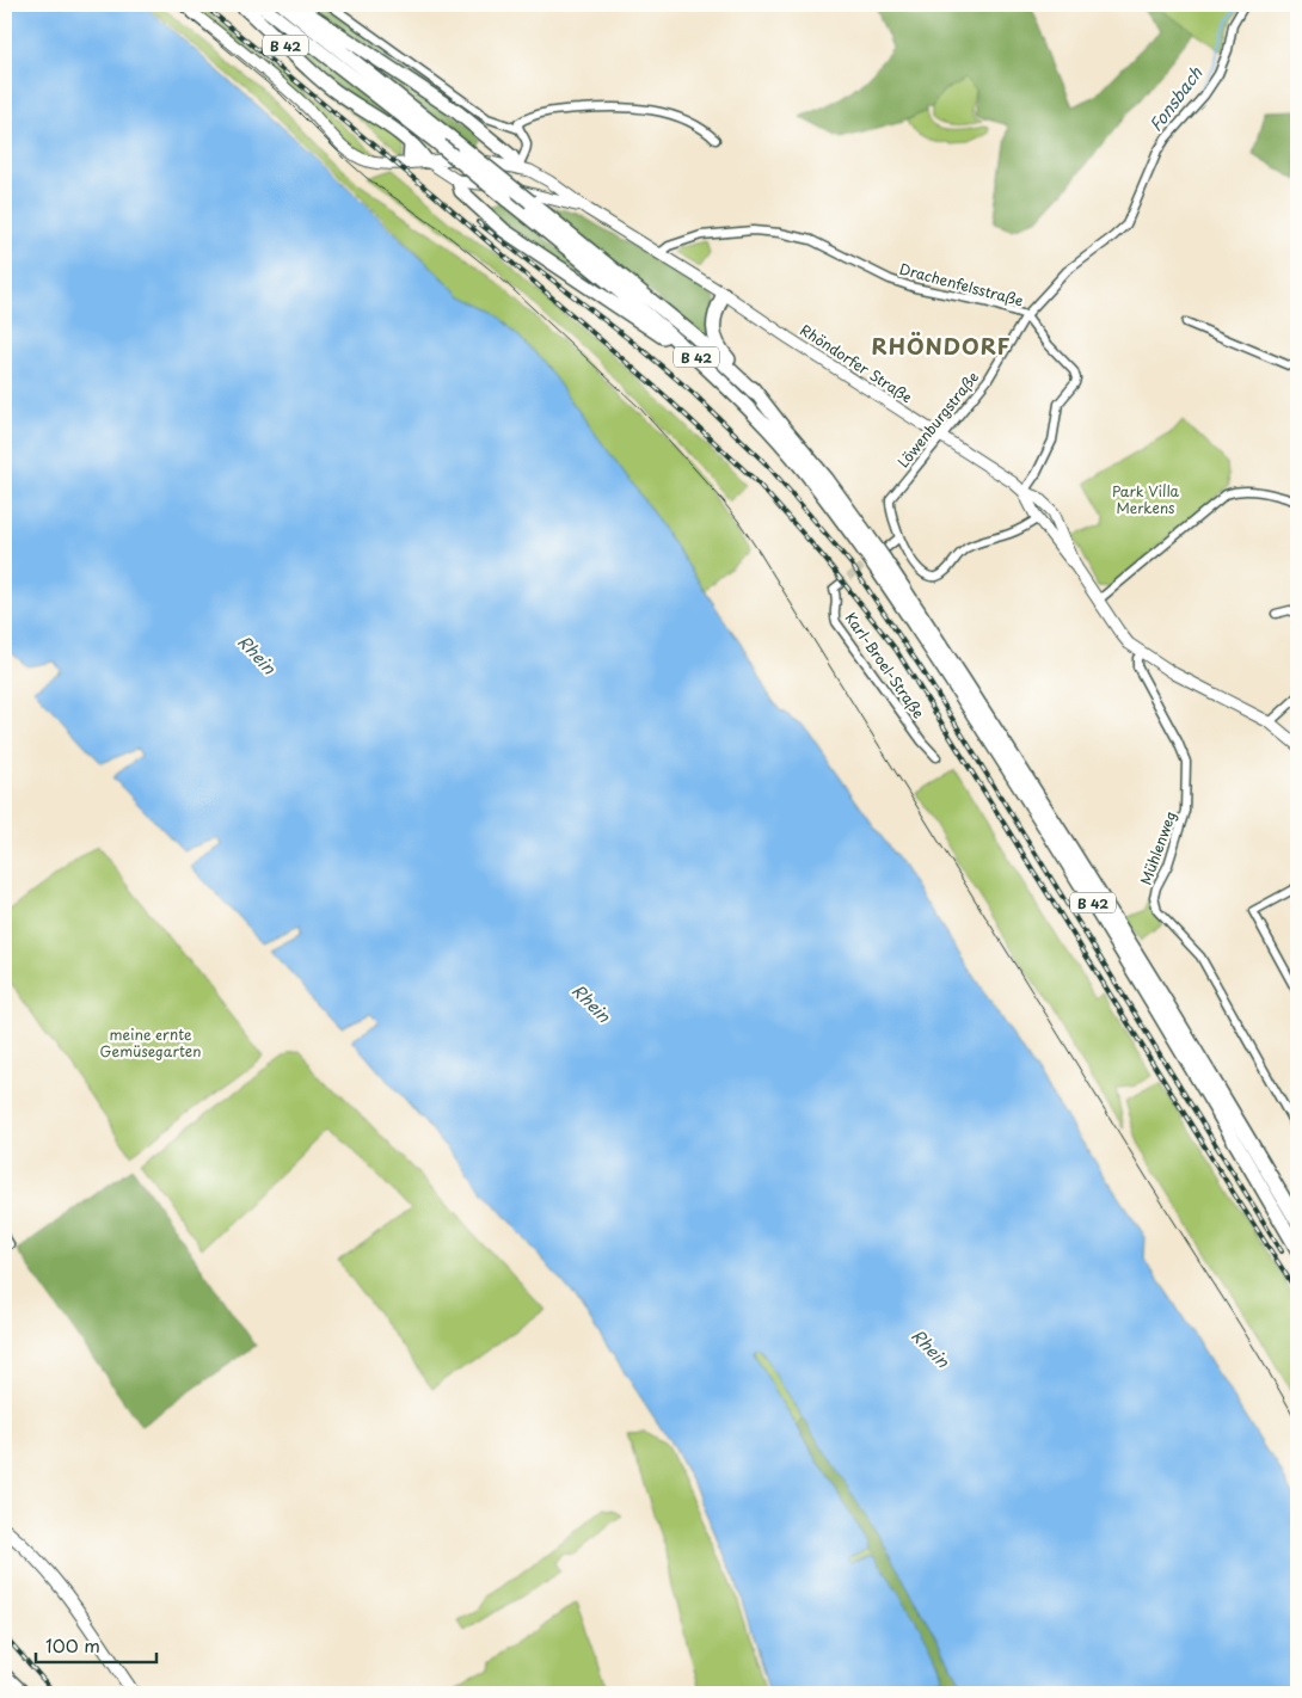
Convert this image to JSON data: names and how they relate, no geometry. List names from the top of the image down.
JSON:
{
  "streets": {
    "highway": ["B 42"],
    "main road": ["Rhöndorfer Straße"],
    "street": [
      "Drachenfelsstraße",
      "Löwenburgstraße",
      "Karl-Broel-Straße",
      "Mühlenweg"
    ]
  },
  "crossings": [
    ["B 42", "Rhöndorfer Straße"],
    ["Drachenfelsstraße", "Rhöndorfer Straße"],
    ["Drachenfelsstraße", "Löwenburgstraße"],
    ["Rhöndorfer Straße", "Löwenburgstraße"],
    ["Rhöndorfer Straße", "Mühlenweg"]
  ],
  "districts": ["RHÖNDORF"],
  "water": ["Fonsbach", "Rhein"],
  "parks": ["Park Villa Merkens", "meine ernte Gemüsegarten"],
  "scale_bar": "100 m"
}
